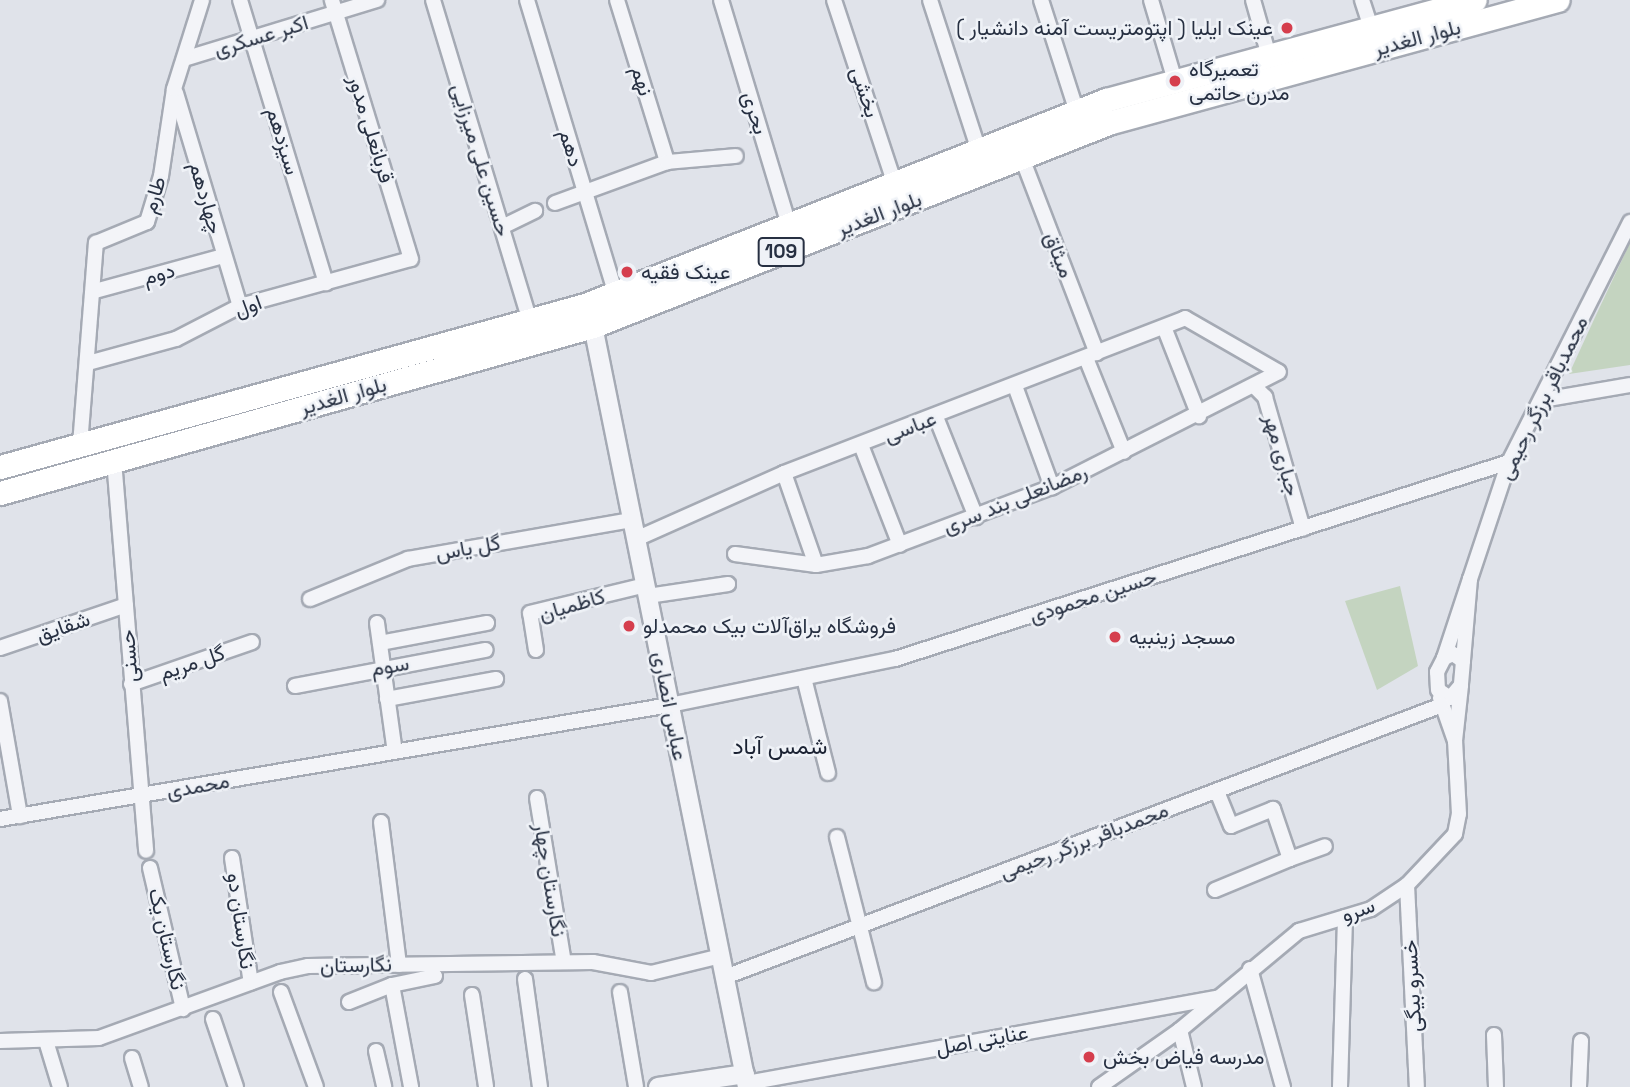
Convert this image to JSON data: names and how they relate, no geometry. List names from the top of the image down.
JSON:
{
  "streets": {
    "main road": ["بلوار الغدیر", "109"],
    "street": [
      "اکبر عسکری",
      "نهم",
      "بخشی",
      "بحری",
      "قربانعلی مدور",
      "سیزدهم",
      "دهم",
      "حسین علی میرزایی",
      "طارم",
      "چهاردهم",
      "میثاق",
      "دوم",
      "اول",
      "محمدباقر برزگر رحیمی",
      "عباسی",
      "جباری مهر",
      "رمضانعلی بند سری",
      "گل یاس",
      "حسین محمودی",
      "کاظمیان",
      "شقایق",
      "حسنی",
      "گل مریم",
      "سوم",
      "عباس انصاری",
      "محمدی",
      "نگارستان چهار",
      "سرو",
      "نگارستان دو",
      "نگارستان یک",
      "نگارستان",
      "خسرو بیگی",
      "عنایتی اصل"
    ]
  },
  "crossings": [
    ["اکبر عسکری", "قربانعلی مدور"],
    ["اکبر عسکری", "سیزدهم"],
    ["اکبر عسکری", "طارم"],
    ["بلوار الغدیر", "بخشی"],
    ["بلوار الغدیر", "بحری"],
    ["بلوار الغدیر", "دهم"],
    ["بلوار الغدیر", "حسین علی میرزایی"],
    ["بلوار الغدیر", "طارم"],
    ["بلوار الغدیر", "میثاق"],
    ["بلوار الغدیر", "حسنی"],
    ["بلوار الغدیر", "عباس انصاری"],
    ["قربانعلی مدور", "اول"],
    ["سیزدهم", "اول"],
    ["طارم", "چهاردهم"],
    ["طارم", "دوم"],
    ["طارم", "اول"],
    ["چهاردهم", "دوم"],
    ["چهاردهم", "اول"],
    ["میثاق", "عباسی"],
    ["میثاق", "رمضانعلی بند سری"],
    ["محمدباقر برزگر رحیمی", "حسین محمودی"],
    ["محمدباقر برزگر رحیمی", "عباس انصاری"],
    ["محمدباقر برزگر رحیمی", "سرو"],
    ["عباسی", "رمضانعلی بند سری"],
    ["عباسی", "عباس انصاری"],
    ["جباری مهر", "رمضانعلی بند سری"],
    ["جباری مهر", "حسین محمودی"],
    ["گل یاس", "عباس انصاری"],
    ["حسین محمودی", "عباس انصاری"],
    ["حسین محمودی", "محمدی"],
    ["کاظمیان", "عباس انصاری"],
    ["شقایق", "حسنی"],
    ["حسنی", "گل مریم"],
    ["حسنی", "محمدی"],
    ["عباس انصاری", "محمدی"],
    ["عباس انصاری", "نگارستان"],
    ["عباس انصاری", "عنایتی اصل"],
    ["نگارستان چهار", "نگارستان"],
    ["سرو", "خسرو بیگی"],
    ["سرو", "عنایتی اصل"],
    ["نگارستان دو", "نگارستان"],
    ["نگارستان یک", "نگارستان"]
  ],
  "districts": ["شمس آباد"],
  "places": [
    "عینک ایلیا ( اپتومتریست آمنه دانشیار )",
    "تعمیرگاه مدرن حاتمی",
    "عینک فقیه",
    "فروشگاه یراق‌آلات بیک محمدلو",
    "مسجد زینبیه",
    "مدرسه فیاض بخش"
  ]
}
